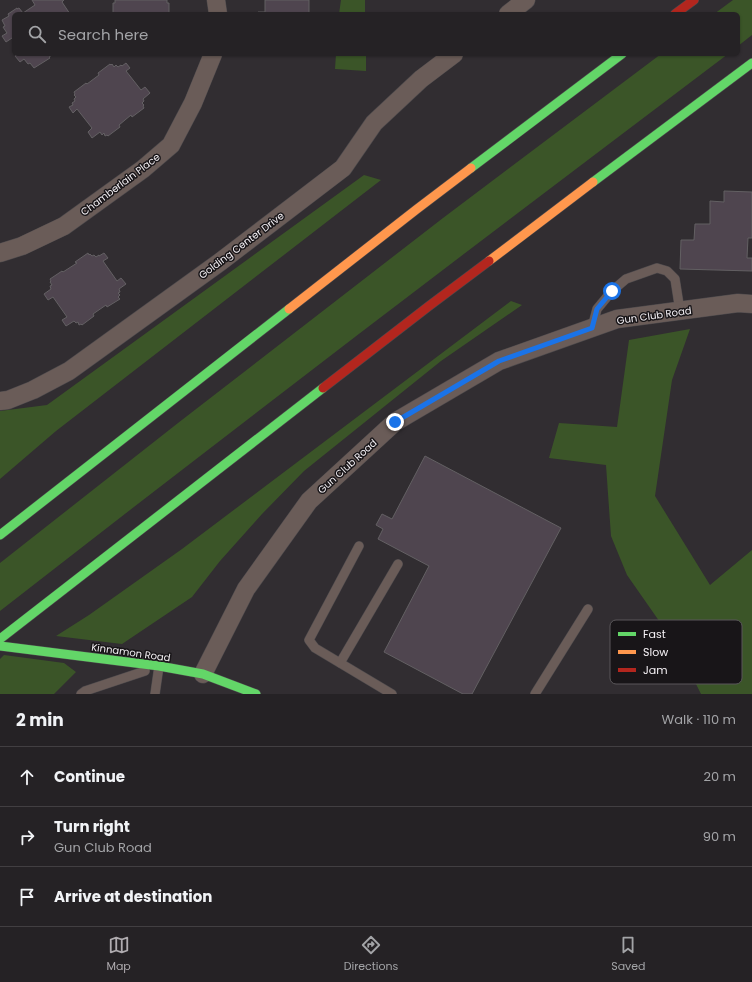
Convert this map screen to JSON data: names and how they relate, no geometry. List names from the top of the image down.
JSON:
{
  "streets": {
    "main road": ["Kinnamon Road"],
    "street": ["Chamberlain Place", "Golding Center Drive", "Gun Club Road"]
  },
  "crossings": [
    ["Gun Club Road", "Kinnamon Road"]
  ],
  "legend": ["Fast", "Slow", "Jam"],
  "page": {
    "search": "Search here",
    "heading": ["2 min", "Walk · 110 m"],
    "list": [
      ["Continue", "20 m"],
      ["Turn right", "Gun Club Road", "90 m"],
      "Arrive at destination"
    ],
    "nav": ["Map", "Directions", "Saved"]
  }
}
